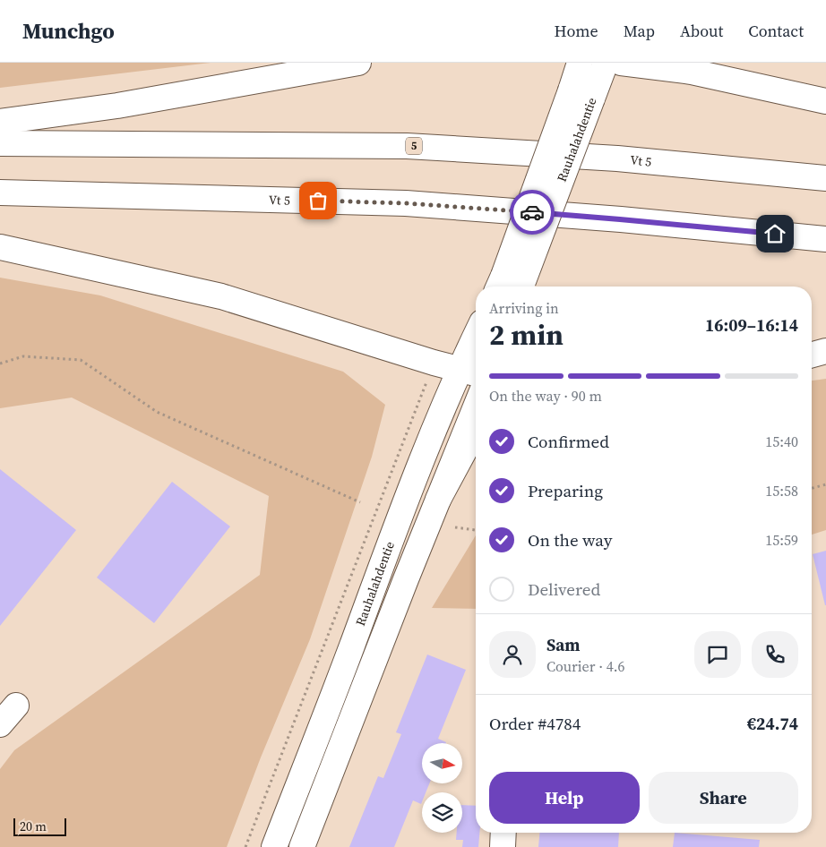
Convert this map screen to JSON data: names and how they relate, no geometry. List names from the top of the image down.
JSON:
{
  "streets": {
    "main road": ["Rauhalahdentie", "5", "Vt 5"]
  },
  "scale_bar": "20 m",
  "north": "right",
  "page": {
    "header": "Munchgo",
    "nav": [
      "Home",
      "Map",
      "About",
      "Contact"
    ],
    "heading": ["2 min", "Arriving in", "16:09–16:14"],
    "panel": [
      "Sam",
      "Courier · 4.6",
      "Order #4784",
      "€24.74"
    ],
    "bar": "On the way · 90 m",
    "list": [
      ["Confirmed", "15:40"],
      ["Preparing", "15:58"],
      ["On the way", "15:59"],
      "Delivered"
    ],
    "buttons": ["Help", "Share"],
    "scale": "20 m"
  }
}
